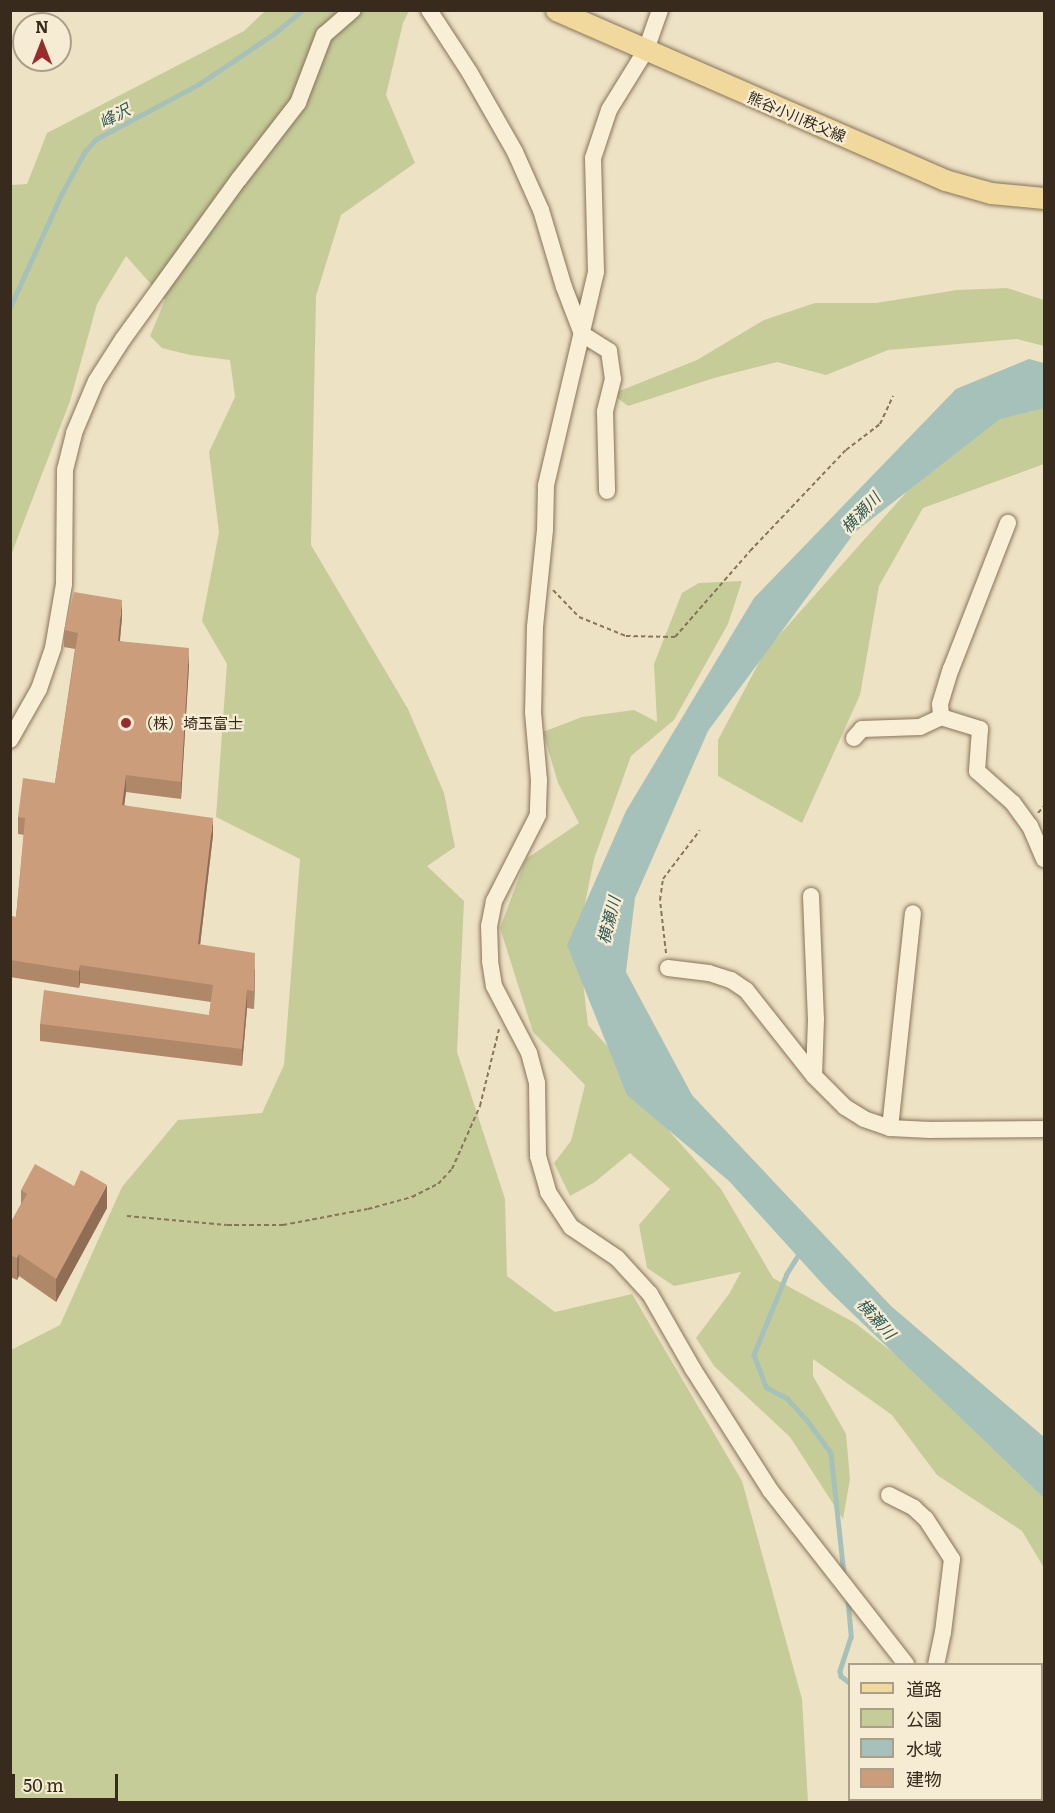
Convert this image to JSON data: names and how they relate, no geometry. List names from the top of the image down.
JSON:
{
  "streets": {
    "main road": ["熊谷小川秩父線"]
  },
  "water": ["峰沢", "横瀬川"],
  "places": ["（株）埼玉富士"],
  "legend": [
    "道路",
    "公園",
    "水域",
    "建物"
  ],
  "scale_bar": "50 m",
  "north": "top"
}
